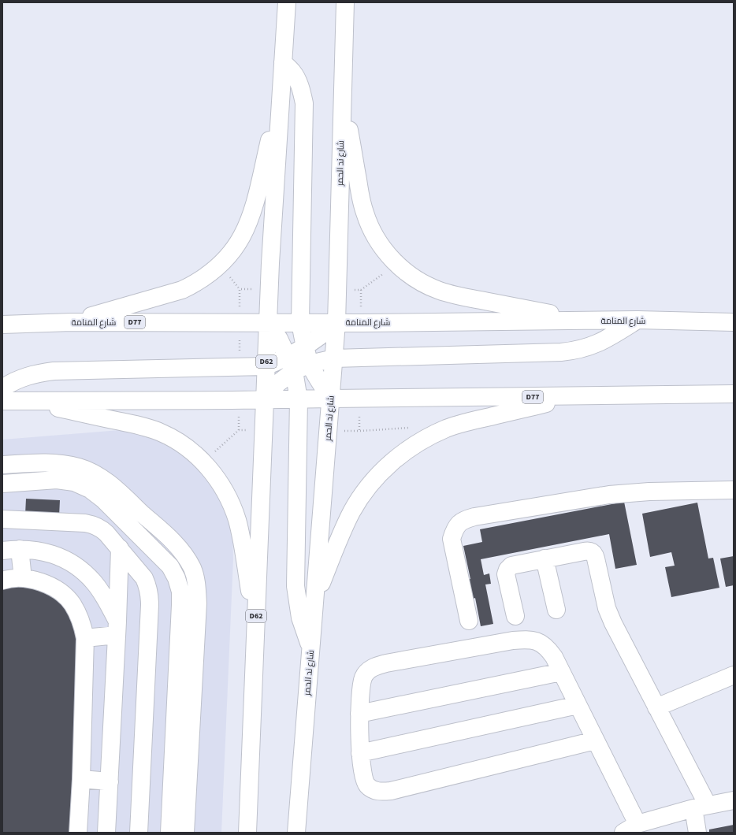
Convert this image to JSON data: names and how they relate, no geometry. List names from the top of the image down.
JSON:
{
  "streets": {
    "main road": [
      "شارع ند الحمر",
      "شارع المنامة",
      "D77",
      "D62"
    ]
  },
  "crossings": [
    ["شارع ند الحمر", "شارع المنامة"],
    ["شارع ند الحمر", "D77"],
    ["شارع المنامة", "D62"],
    ["D77", "D62"]
  ]
}
